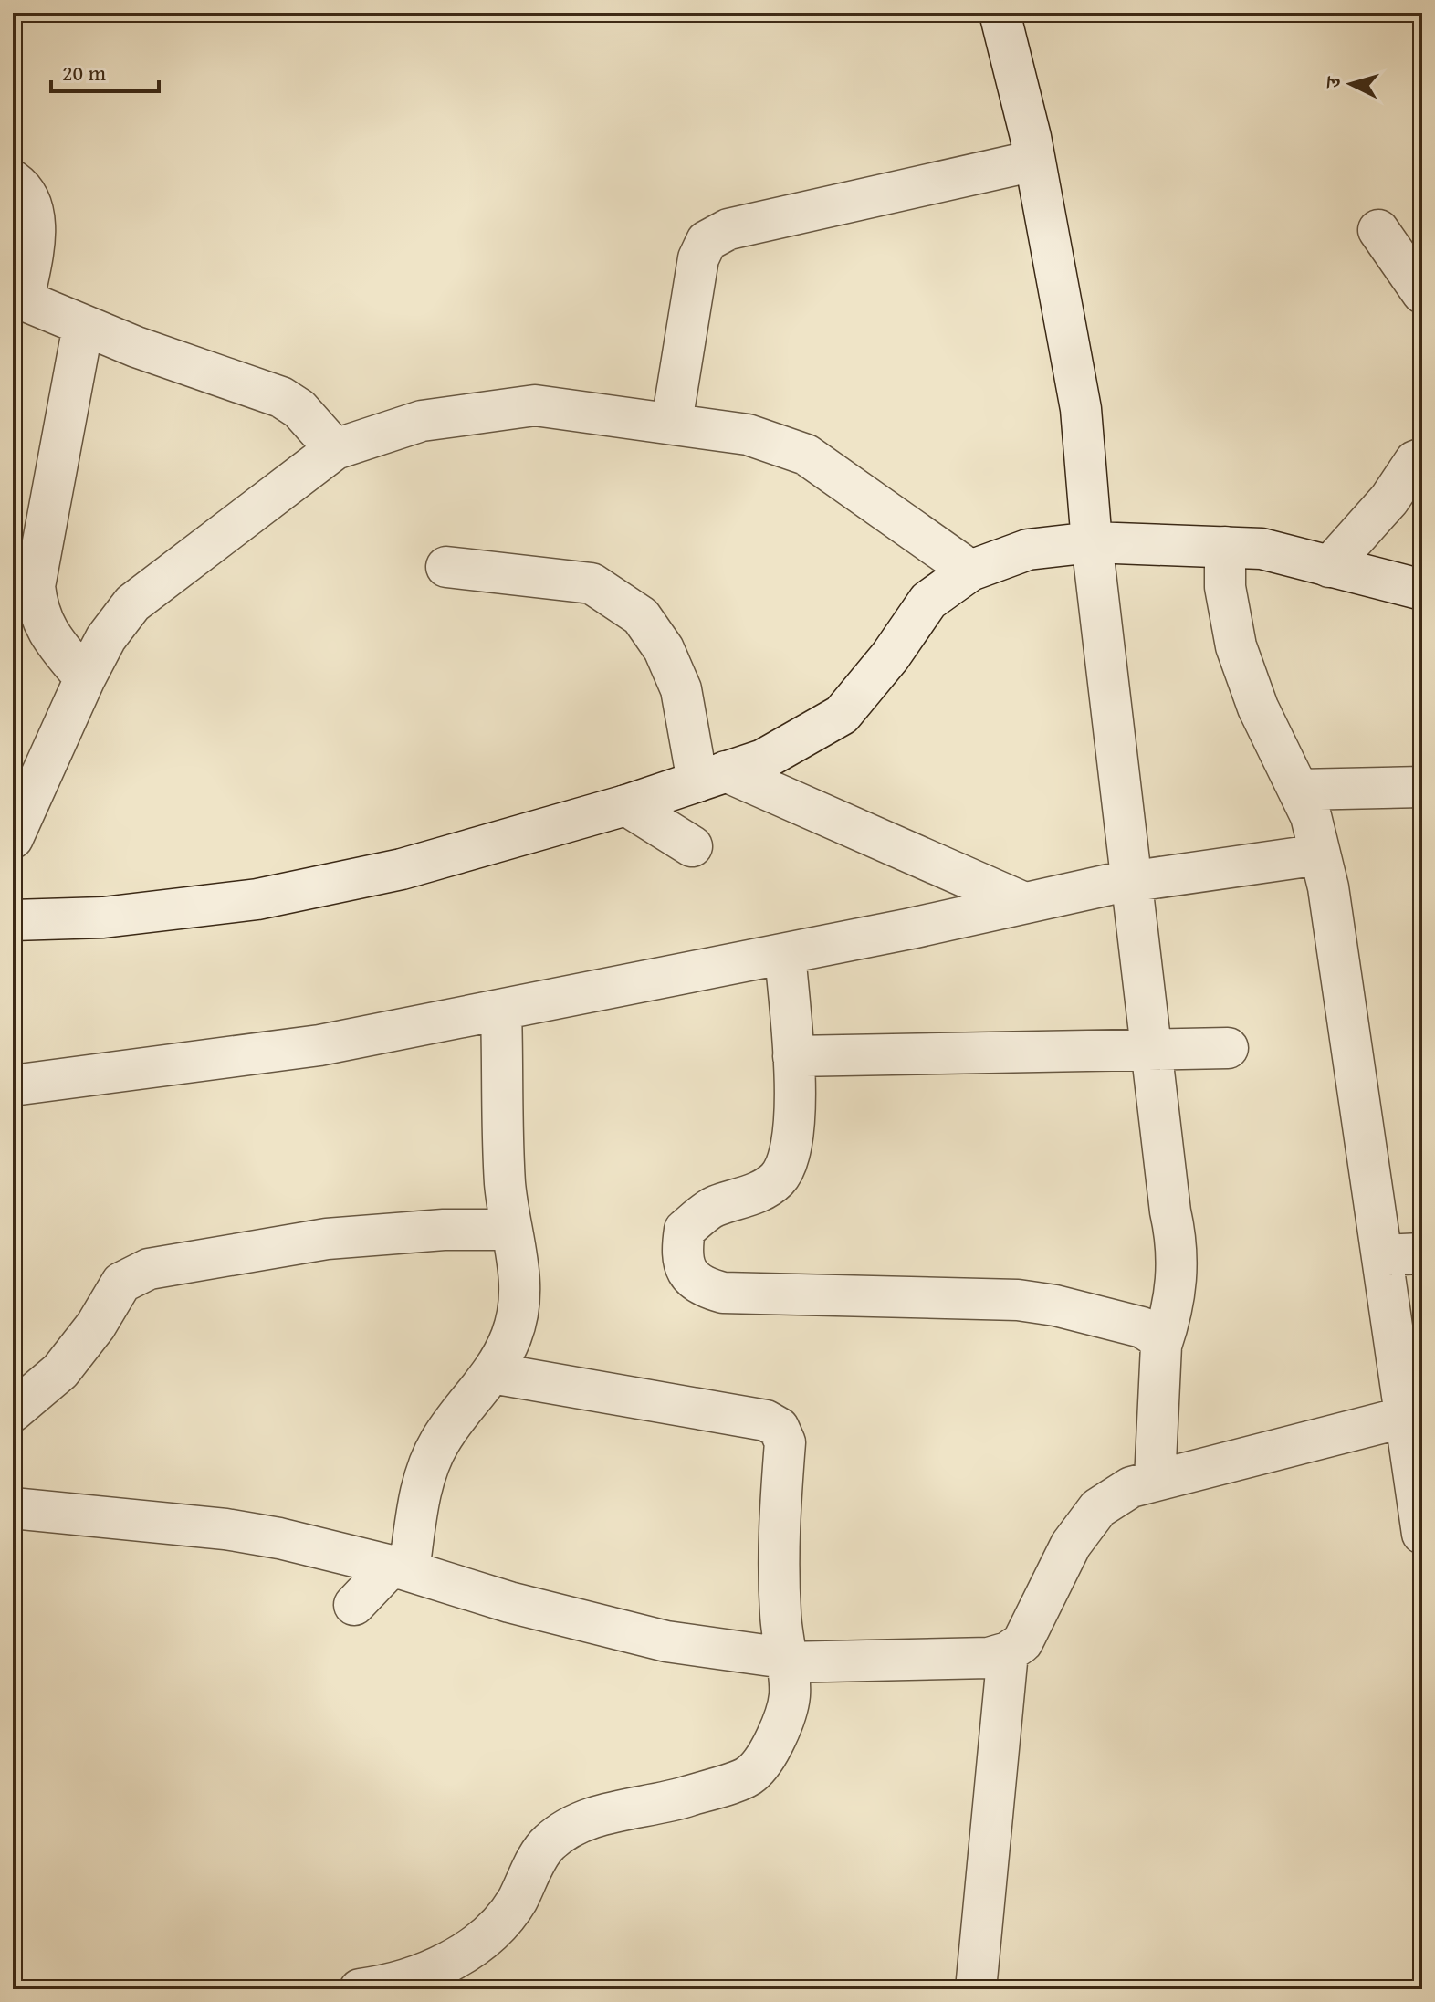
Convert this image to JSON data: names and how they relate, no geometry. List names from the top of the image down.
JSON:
{
  "scale_bar": "20 m",
  "north": "left"
}
